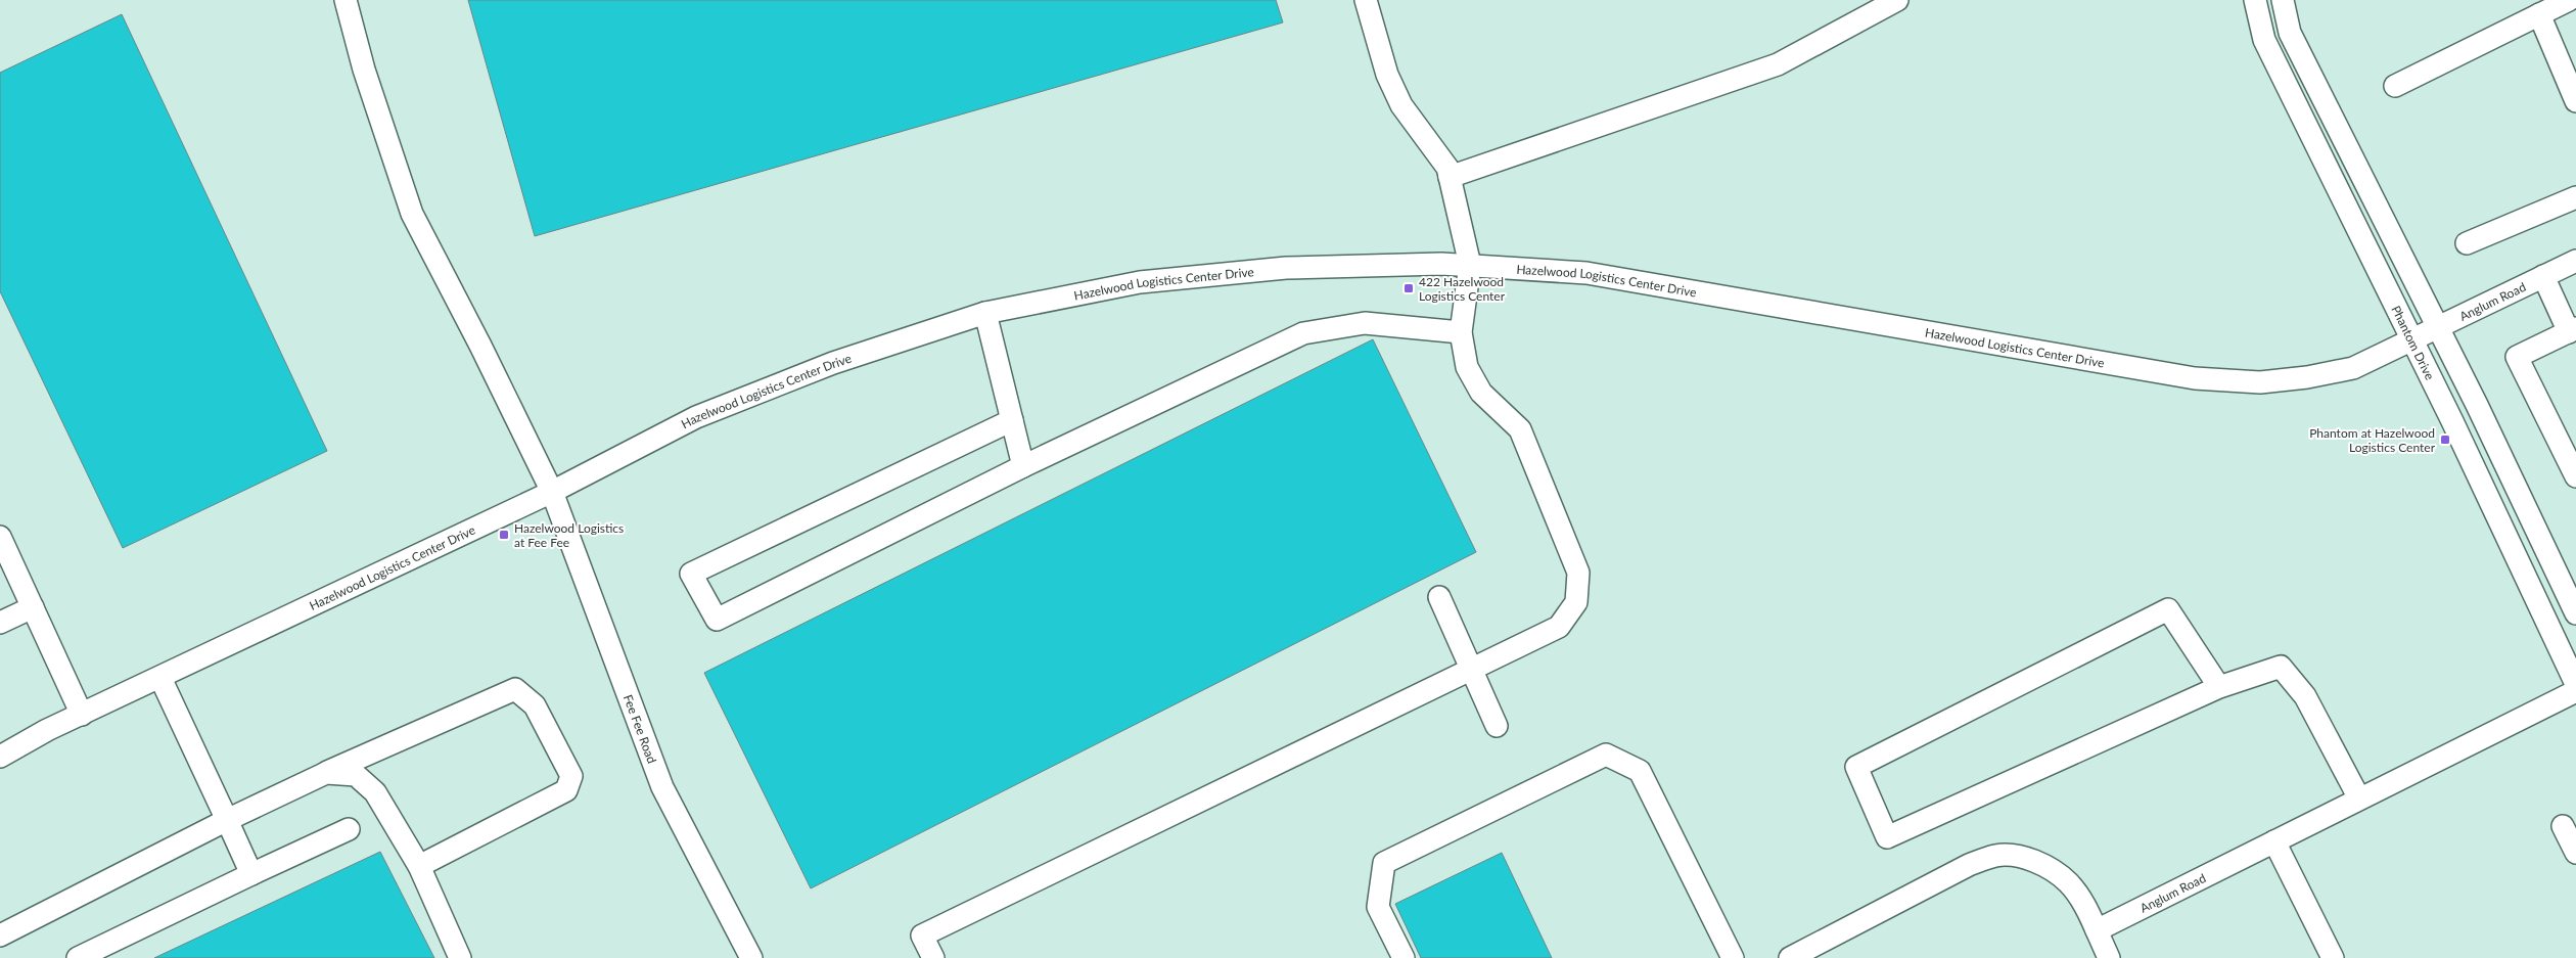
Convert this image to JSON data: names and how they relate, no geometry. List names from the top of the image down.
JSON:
{
  "streets": {
    "street": [
      "Hazelwood Logistics Center Drive",
      "Anglum Road",
      "Phantom Drive",
      "Fee Fee Road"
    ]
  },
  "crossings": [
    ["Hazelwood Logistics Center Drive", "Anglum Road"],
    ["Hazelwood Logistics Center Drive", "Phantom Drive"],
    ["Hazelwood Logistics Center Drive", "Fee Fee Road"],
    ["Anglum Road", "Phantom Drive"]
  ],
  "places": {
    "transit": ["422 Hazelwood Logistics Center", "Phantom at Hazelwood Logistics Center", "Hazelwood Logistics at Fee Fee"]
  }
}
